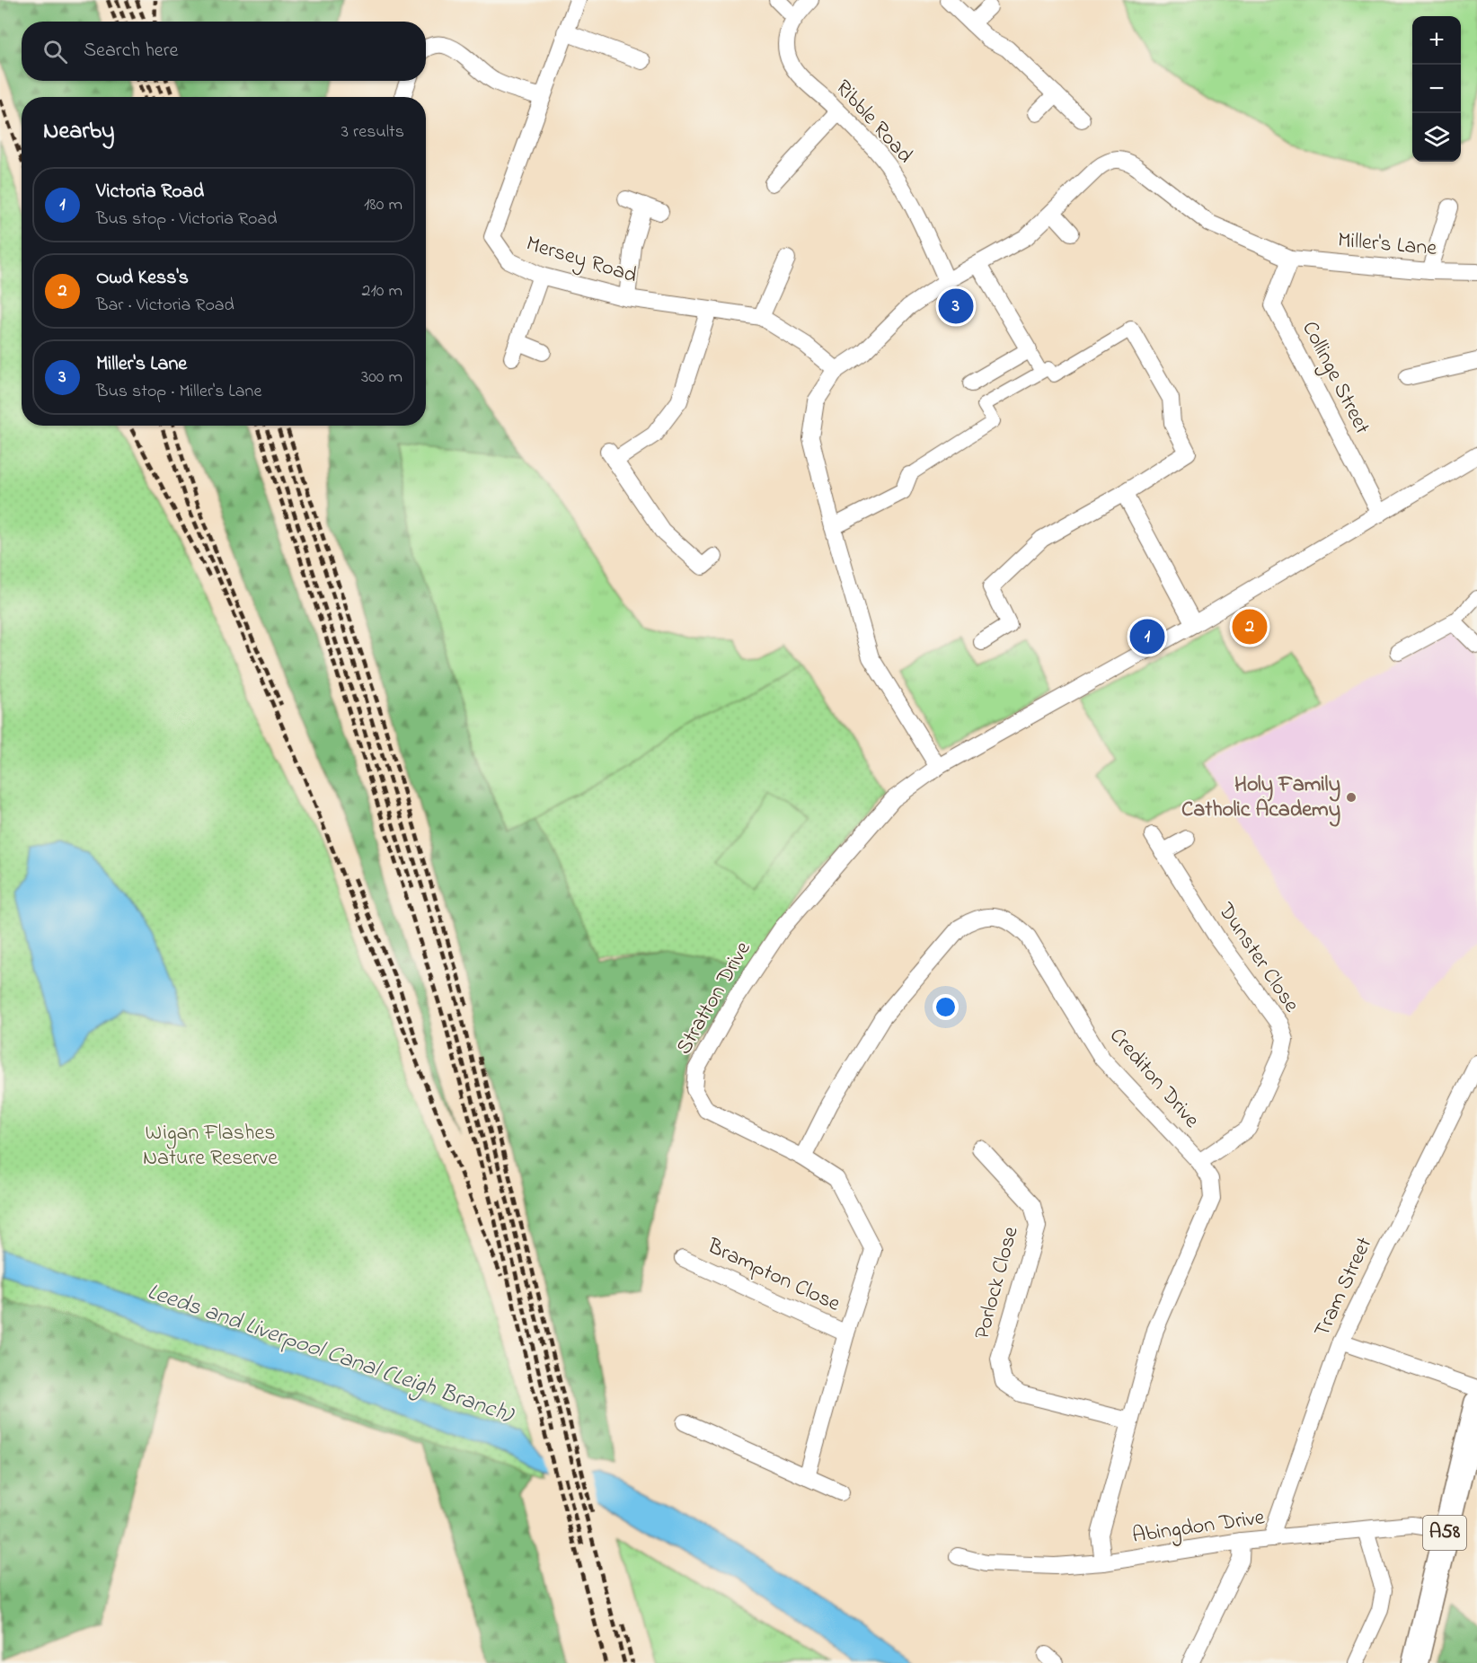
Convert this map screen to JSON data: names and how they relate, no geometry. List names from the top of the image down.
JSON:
{
  "streets": {
    "main road": ["A58"],
    "street": [
      "Ribble Road",
      "Miller's Lane",
      "Mersey Road",
      "Collinge Street",
      "Dunster Close",
      "Stratton Drive",
      "Crediton Drive",
      "Brampton Close",
      "Porlock Close",
      "Tram Street",
      "Abingdon Drive"
    ]
  },
  "crossings": [
    ["Ribble Road", "Miller's Lane"],
    ["Miller's Lane", "Mersey Road"],
    ["Miller's Lane", "Collinge Street"],
    ["Miller's Lane", "Stratton Drive"],
    ["Collinge Street", "Stratton Drive"],
    ["Dunster Close", "Crediton Drive"],
    ["Stratton Drive", "Crediton Drive"],
    ["Stratton Drive", "Brampton Close"],
    ["Crediton Drive", "Porlock Close"],
    ["Crediton Drive", "Abingdon Drive"],
    ["Tram Street", "Abingdon Drive"],
    ["Abingdon Drive", "A58"]
  ],
  "water": ["Leeds and Liverpool Canal (Leigh Branch)"],
  "parks": ["Wigan Flashes Nature Reserve"],
  "places": ["Holy Family Catholic Academy"],
  "page": {
    "map_buttons": ["+", "−"],
    "search": "Search here",
    "heading": ["Nearby", "3 results"],
    "list": [
      {
        "mark": "1",
        "name": "Victoria Road",
        "note": "Bus stop · Victoria Road",
        "value": "180 m"
      },
      {
        "mark": "2",
        "name": "Owd Kess's",
        "note": "Bar · Victoria Road",
        "value": "210 m"
      },
      {
        "mark": "3",
        "name": "Miller's Lane",
        "note": "Bus stop · Miller's Lane",
        "value": "300 m"
      }
    ],
    "pins": ["3", "2", "1"]
  }
}
